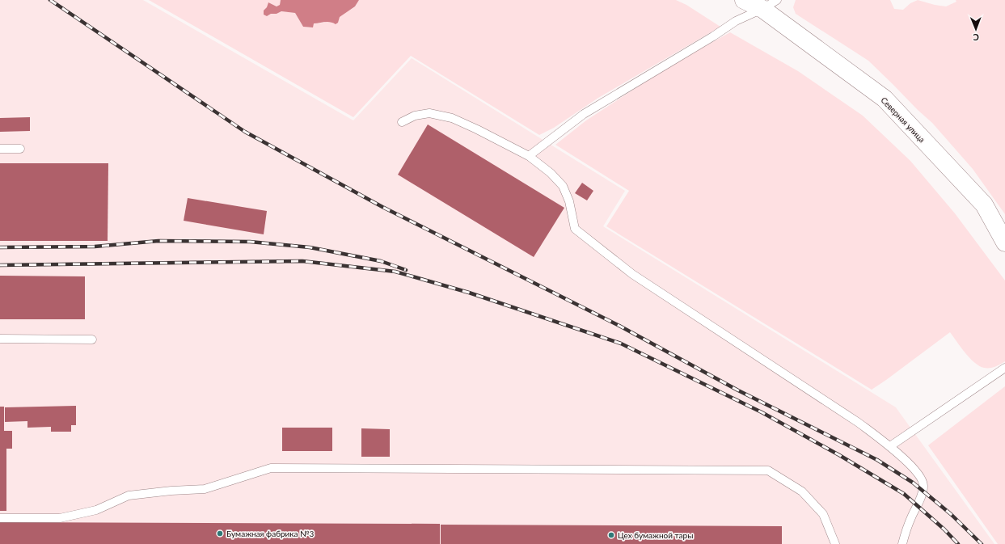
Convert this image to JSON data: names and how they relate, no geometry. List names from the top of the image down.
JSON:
{
  "streets": {
    "street": ["Северная улица"]
  },
  "places": ["Бумажная фабрика №3", "Цех бумажной тары"],
  "north": "bottom"
}
